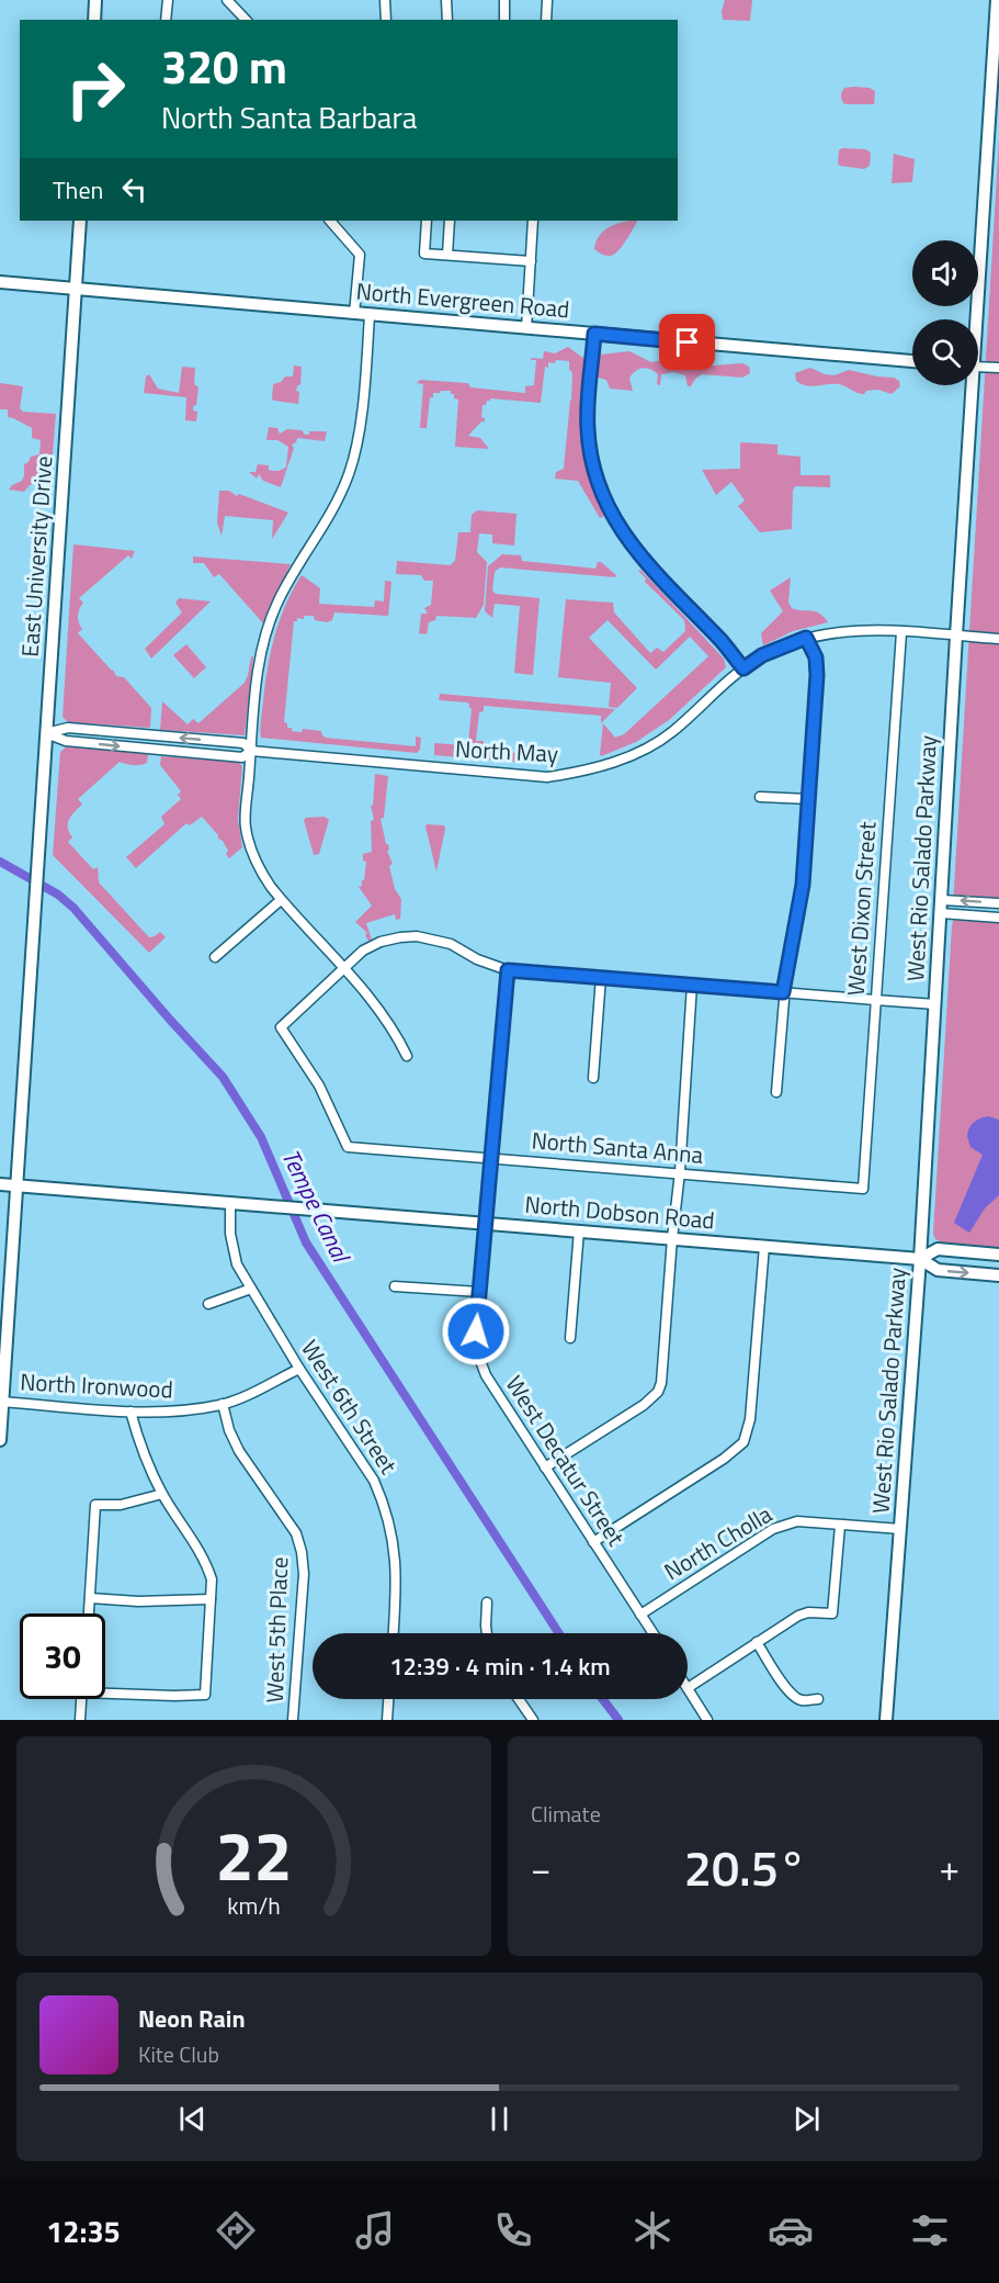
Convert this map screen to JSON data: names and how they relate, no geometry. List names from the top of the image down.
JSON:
{
  "streets": {
    "main road": [
      "North Evergreen Road",
      "East University Drive",
      "West Rio Salado Parkway",
      "North Dobson Road"
    ],
    "street": [
      "North May",
      "West Dixon Street",
      "North Santa Anna",
      "North Ironwood",
      "West 6th Street",
      "West Decatur Street",
      "North Cholla",
      "West 5th Place"
    ]
  },
  "crossings": [
    ["North Evergreen Road", "East University Drive"],
    ["East University Drive", "North May"],
    ["East University Drive", "North Dobson Road"],
    ["East University Drive", "North Ironwood"],
    ["North May", "West Rio Salado Parkway"],
    ["North May", "West Dixon Street"],
    ["West Rio Salado Parkway", "North Dobson Road"],
    ["West Rio Salado Parkway", "North Cholla"],
    ["West Dixon Street", "North Santa Anna"],
    ["North Santa Anna", "West Decatur Street"],
    ["North Dobson Road", "West 6th Street"],
    ["North Dobson Road", "West Decatur Street"],
    ["North Ironwood", "West 6th Street"],
    ["North Ironwood", "West 5th Place"],
    ["West Decatur Street", "North Cholla"]
  ],
  "water": ["Tempe Canal"],
  "page": {
    "turn": ["320 m", "North Santa Barbara"],
    "then": "Then",
    "limit": "30",
    "trip": "12:39 · 4 min · 1.4 km",
    "tile": "Climate",
    "heat": ["−", "20.5°", "+"],
    "song": ["Neon Rain", "Kite Club"],
    "tabs": "12:35",
    "gauge": ["22", "km/h"]
  }
}
